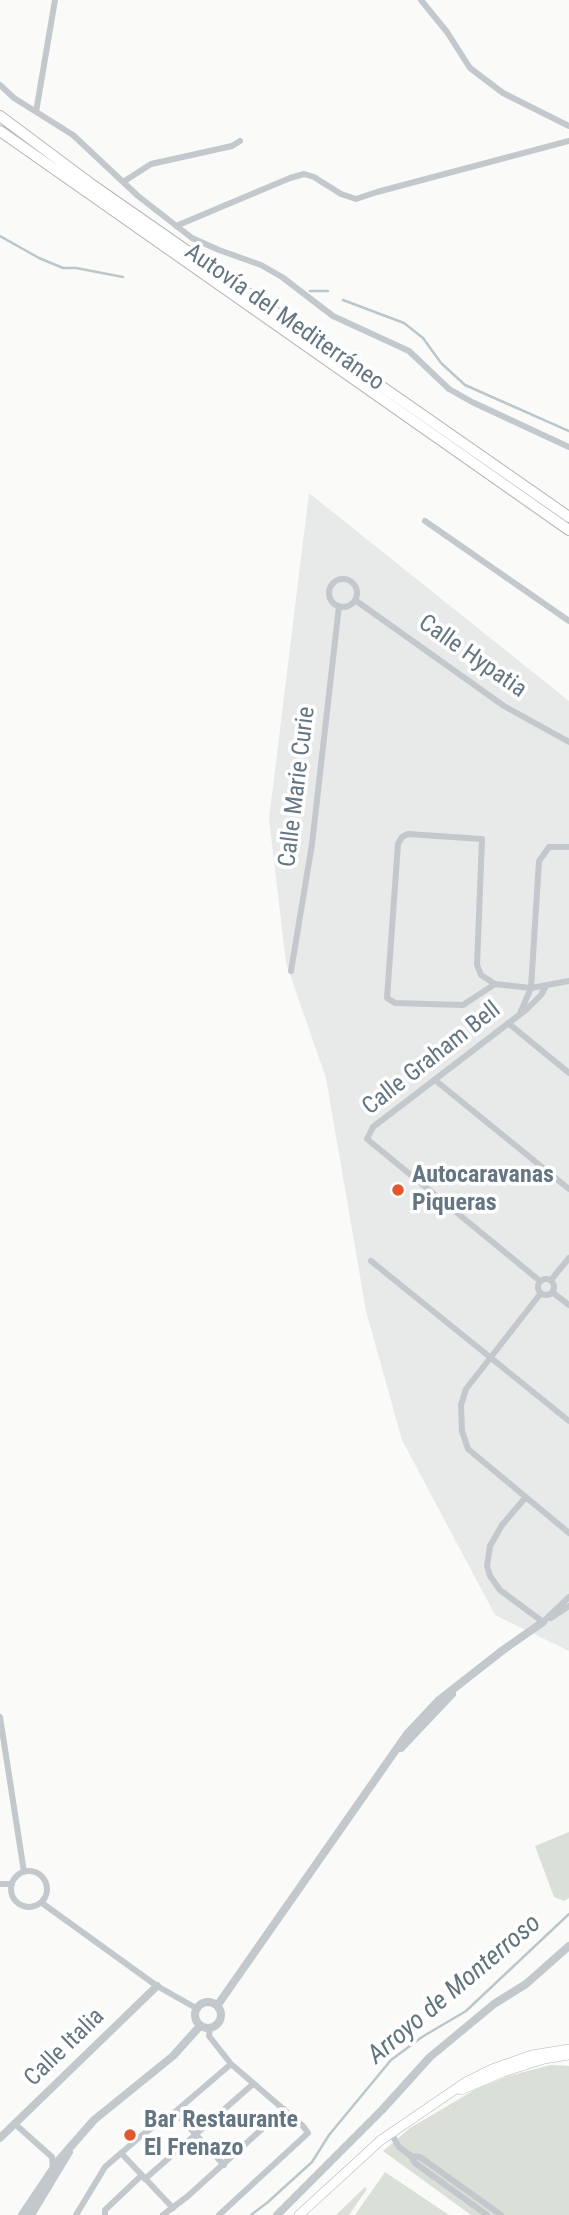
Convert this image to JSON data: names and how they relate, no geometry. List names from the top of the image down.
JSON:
{
  "streets": {
    "highway": ["Autovía del Mediterráneo"],
    "street": [
      "Calle Hypatia",
      "Calle Marie Curie",
      "Calle Graham Bell",
      "Calle Italia"
    ]
  },
  "crossings": [
    ["Calle Hypatia", "Calle Marie Curie"]
  ],
  "water": ["Arroyo de Monterroso"],
  "places": ["Autocaravanas Piqueras", "Bar Restaurante El Frenazo"]
}
